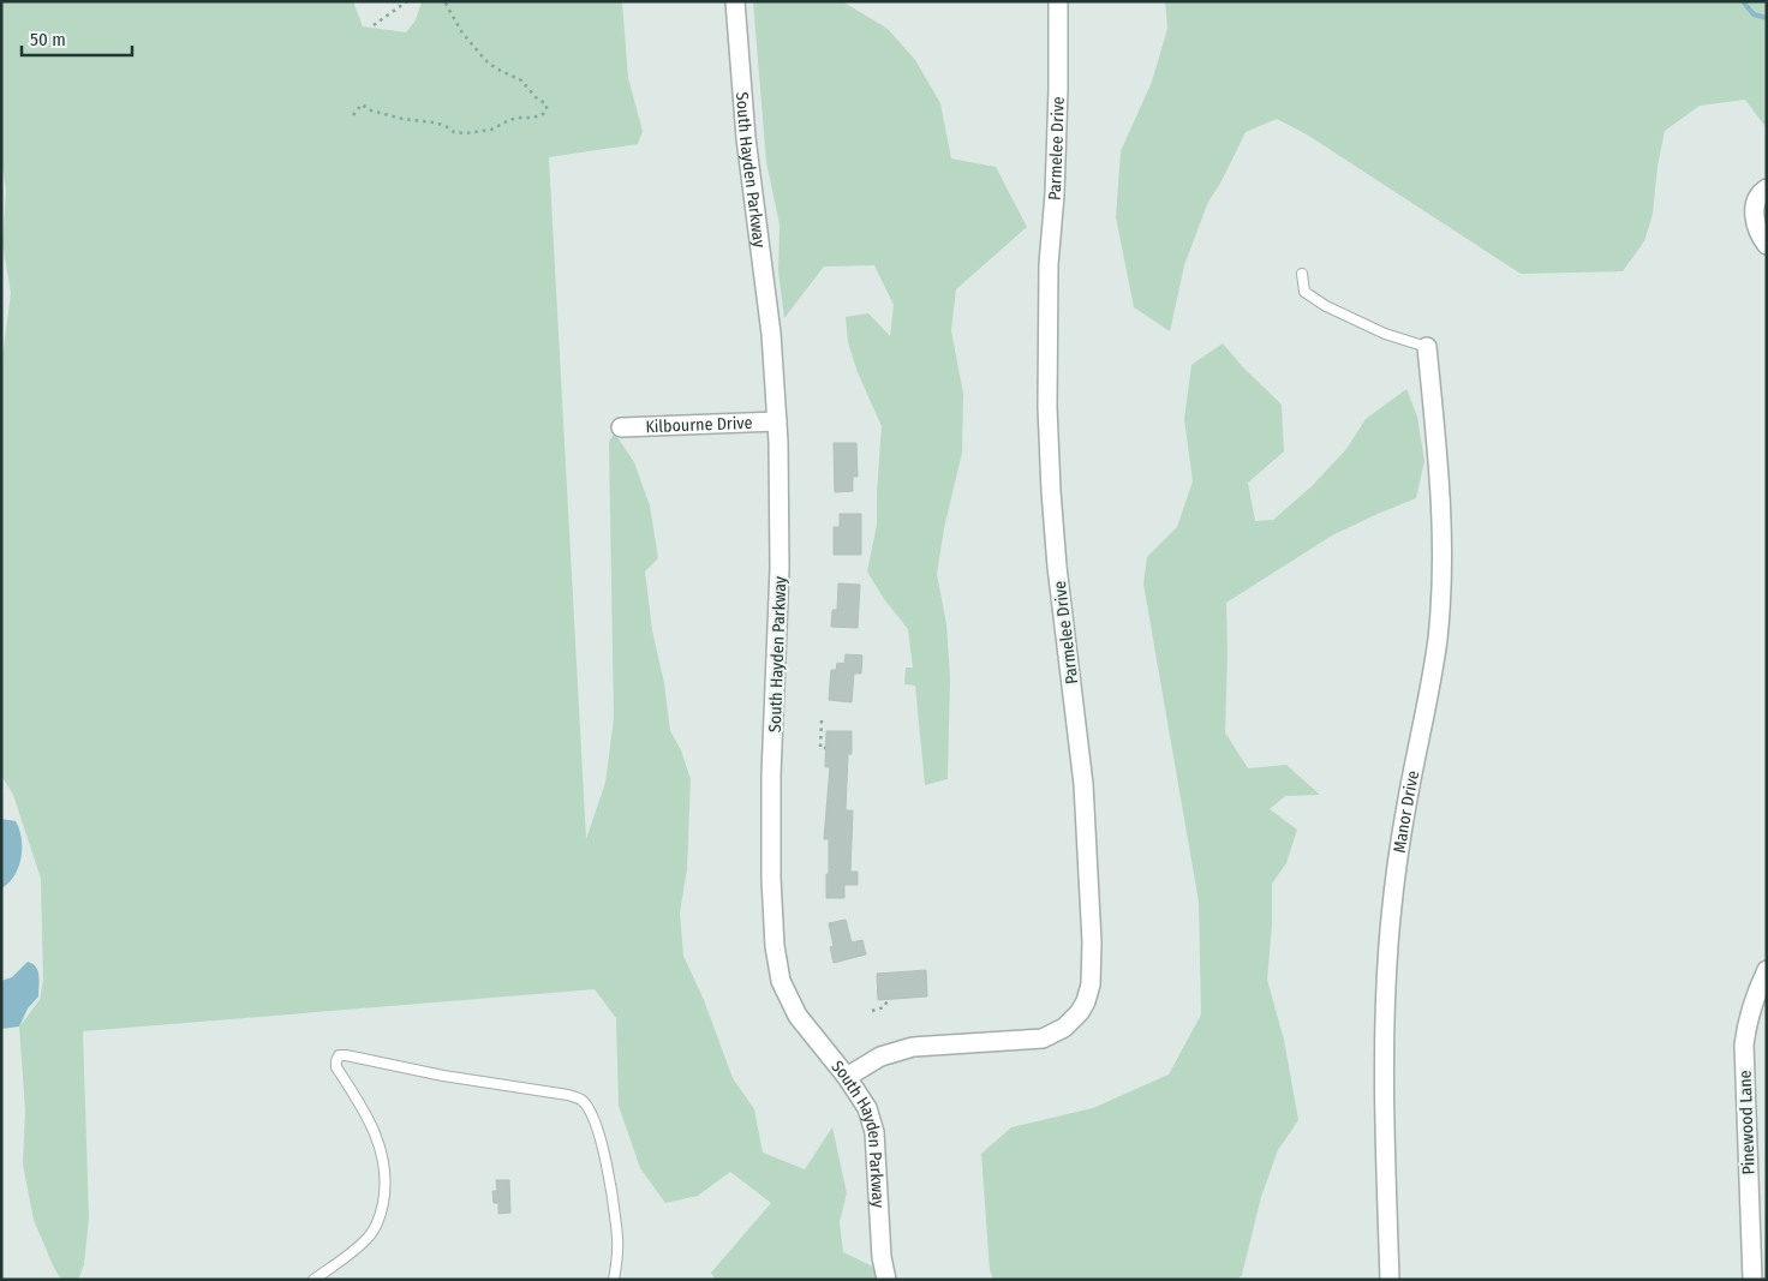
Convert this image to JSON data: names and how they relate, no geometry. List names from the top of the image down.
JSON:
{
  "streets": {
    "street": [
      "Parmelee Drive",
      "South Hayden Parkway",
      "Kilbourne Drive",
      "Manor Drive",
      "Pinewood Lane"
    ]
  },
  "crossings": [
    ["Parmelee Drive", "South Hayden Parkway"],
    ["South Hayden Parkway", "Kilbourne Drive"]
  ],
  "scale_bar": "50 m"
}
